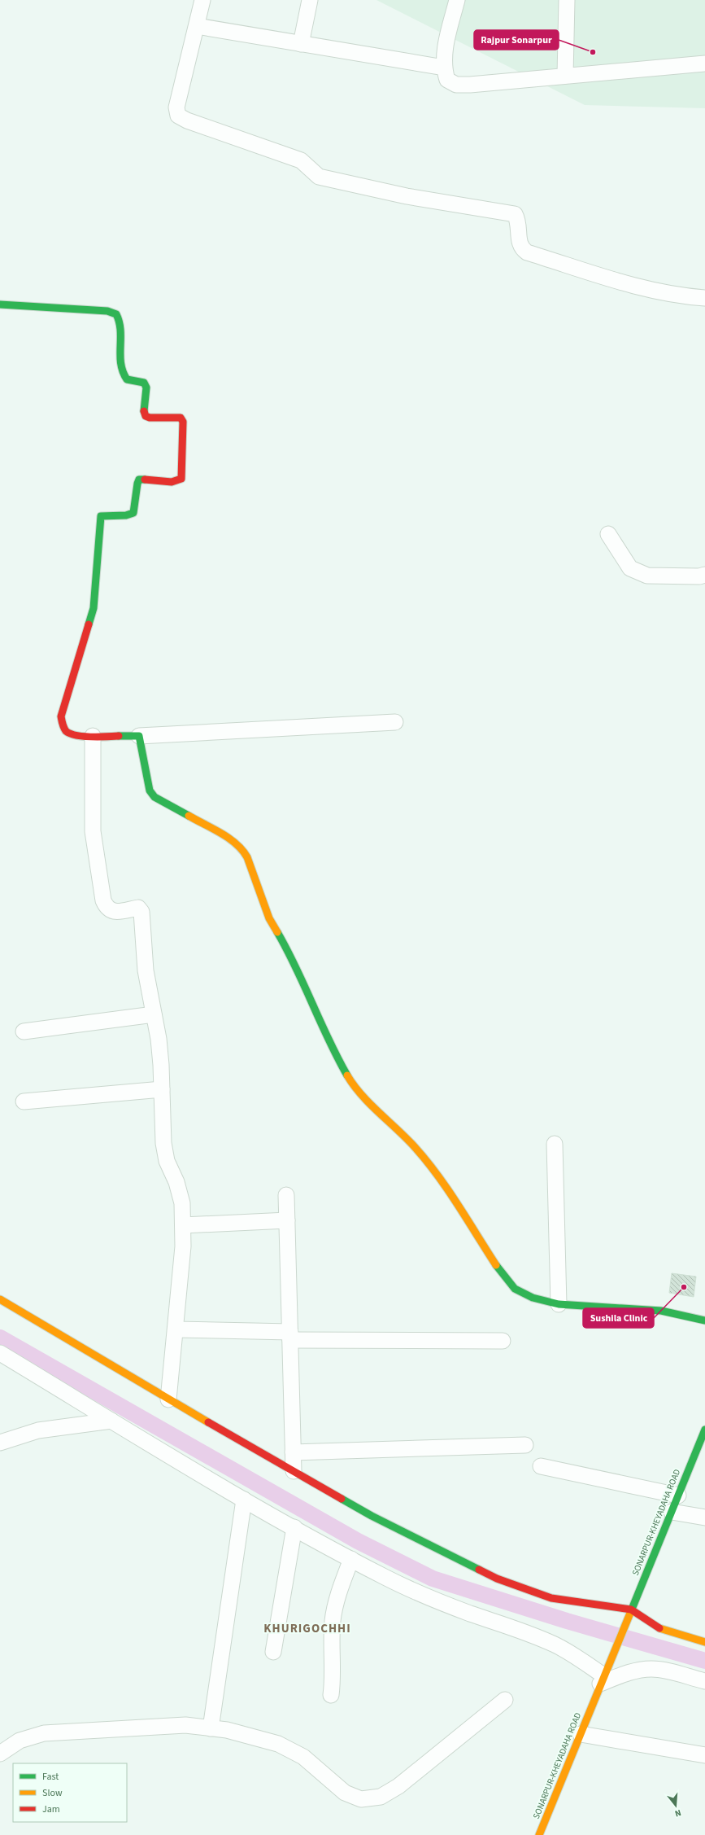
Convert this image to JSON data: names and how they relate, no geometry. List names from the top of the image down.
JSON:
{
  "streets": {
    "street": ["SONARPUR-KHEYADAHA ROAD"]
  },
  "districts": ["KHURIGOCHHI"],
  "places": ["Rajpur Sonarpur", "Sushila Clinic"],
  "legend": ["Fast", "Slow", "Jam"],
  "north": "bottom"
}
